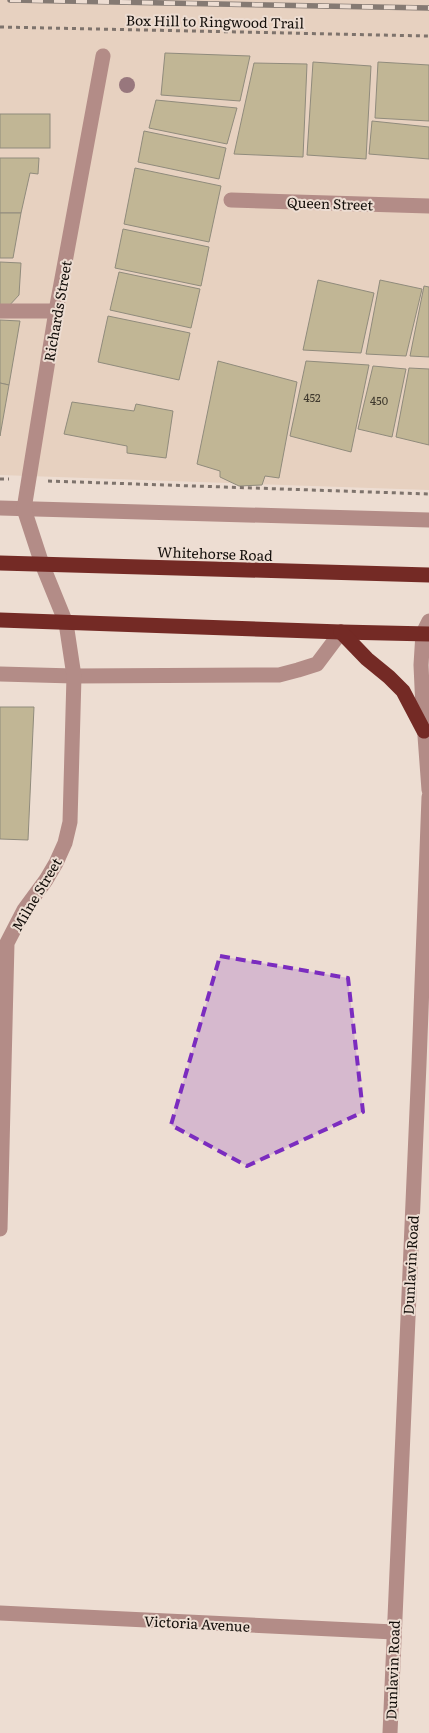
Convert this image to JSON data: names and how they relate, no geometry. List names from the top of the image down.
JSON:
{
  "streets": {
    "highway": ["Whitehorse Road"],
    "street": [
      "Queen Street",
      "Richards Street",
      "Milne Street",
      "Dunlavin Road",
      "Victoria Avenue"
    ],
    "path": ["Box Hill to Ringwood Trail"]
  },
  "crossings": [
    ["Richards Street", "Whitehorse Road"],
    ["Richards Street", "Milne Street"],
    ["Whitehorse Road", "Milne Street"],
    ["Dunlavin Road", "Victoria Avenue"]
  ],
  "house_numbers": ["452", "450"]
}
